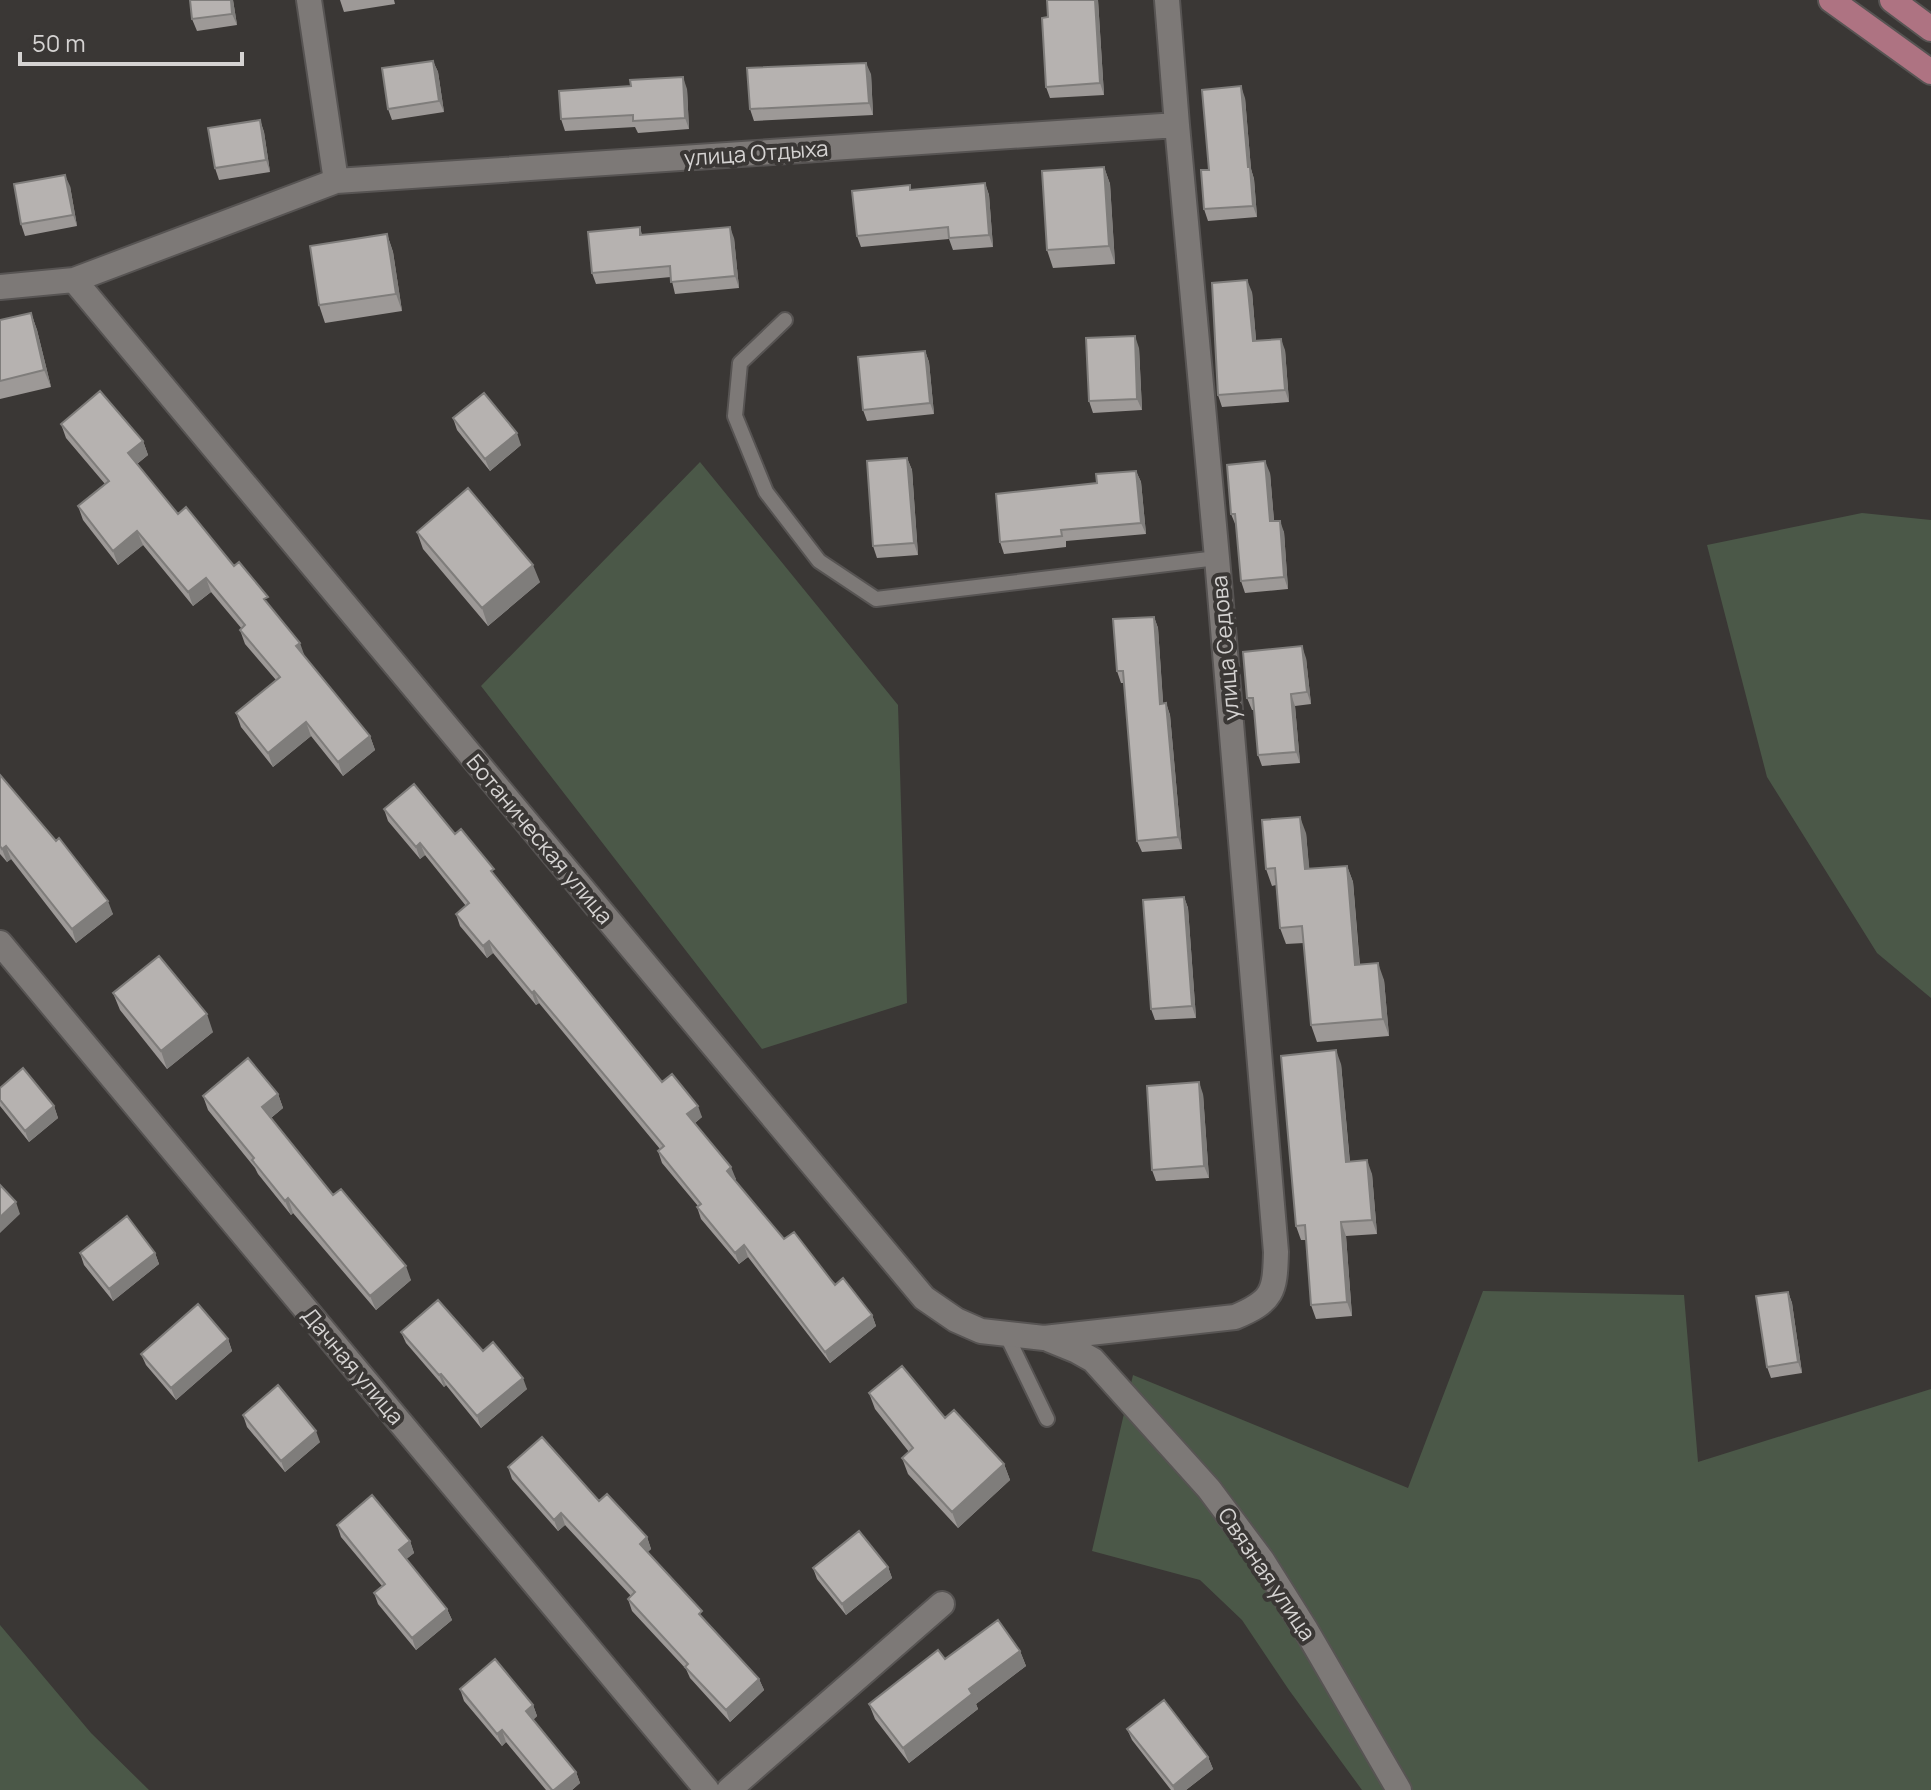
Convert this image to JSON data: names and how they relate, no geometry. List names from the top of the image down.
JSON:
{
  "streets": {
    "street": [
      "улица Отдыха",
      "улица Седова",
      "Ботаническая улица",
      "Дачная улица",
      "Связная улица"
    ]
  },
  "crossings": [
    ["улица Отдыха", "улица Седова"],
    ["улица Отдыха", "Ботаническая улица"],
    ["улица Седова", "Ботаническая улица"],
    ["улица Седова", "Связная улица"],
    ["Ботаническая улица", "Связная улица"]
  ],
  "scale_bar": "50 m"
}
